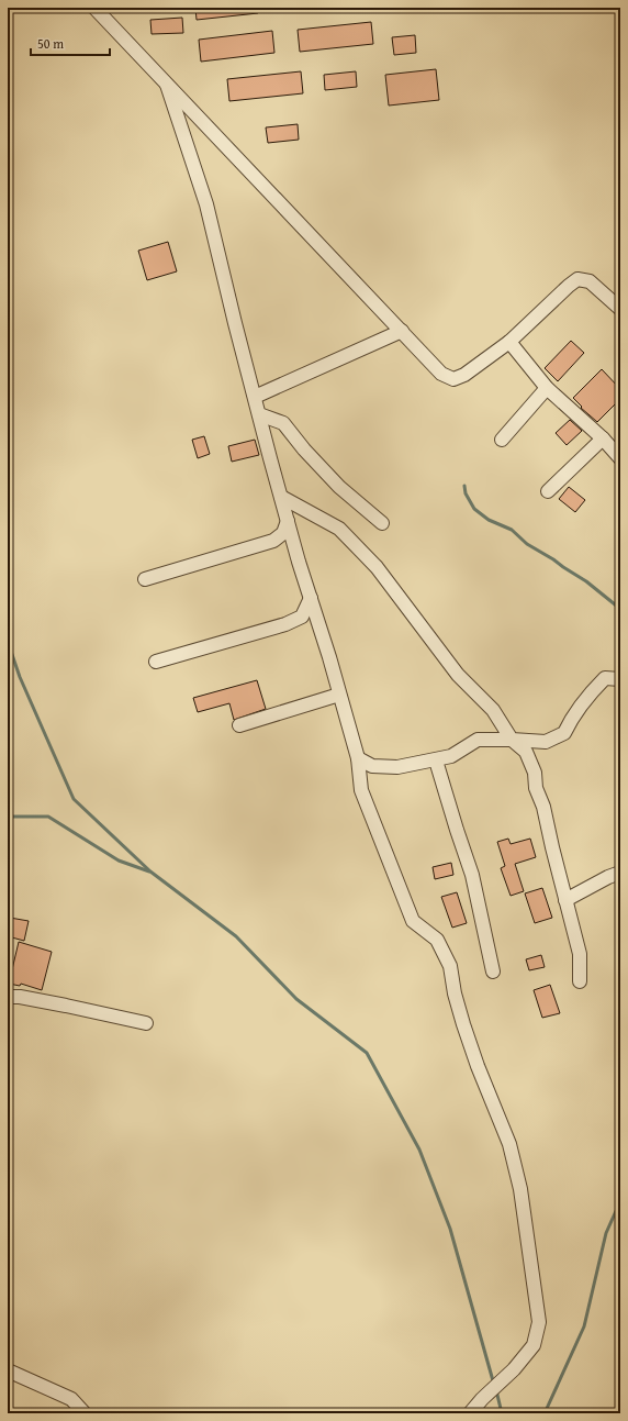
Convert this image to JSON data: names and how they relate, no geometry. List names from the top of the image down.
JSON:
{
  "scale_bar": "50 m"
}
